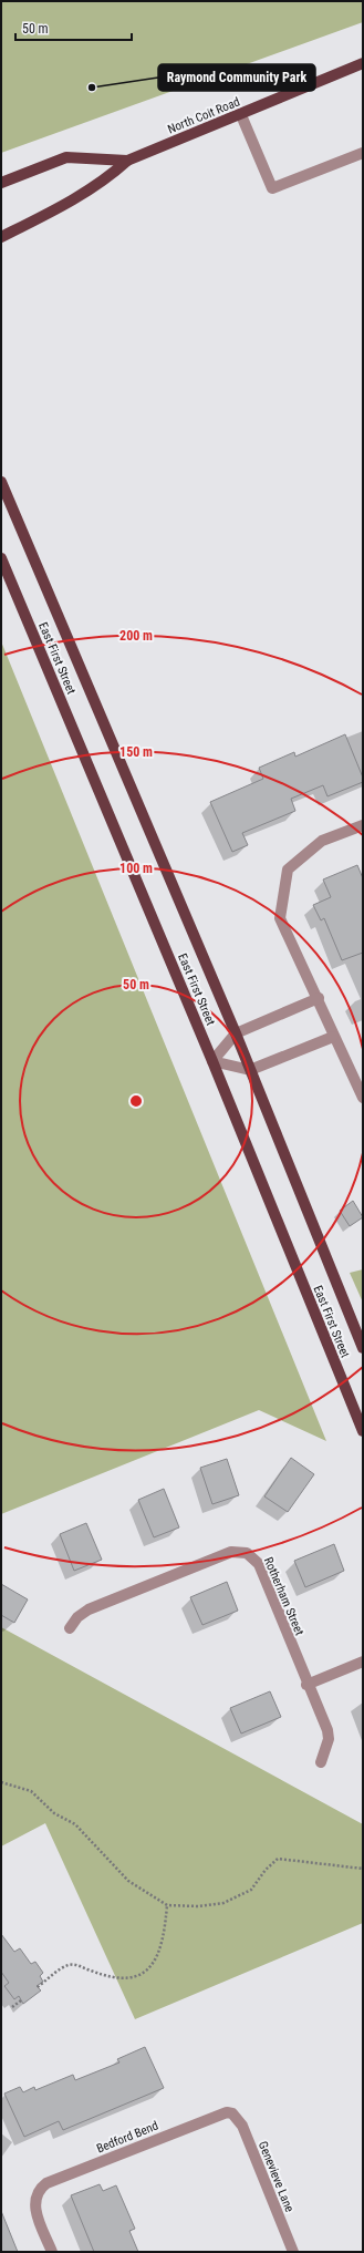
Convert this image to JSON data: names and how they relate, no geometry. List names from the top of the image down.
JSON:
{
  "streets": {
    "main road": ["North Coit Road", "East First Street"],
    "street": ["Rotherham Street", "Bedford Bend", "Genevieve Lane"]
  },
  "crossings": [
    ["Bedford Bend", "Genevieve Lane"]
  ],
  "places": ["Raymond Community Park"],
  "scale_bar": "50 m",
  "rings": [
    "200 m",
    "150 m",
    "100 m",
    "50 m"
  ]
}
